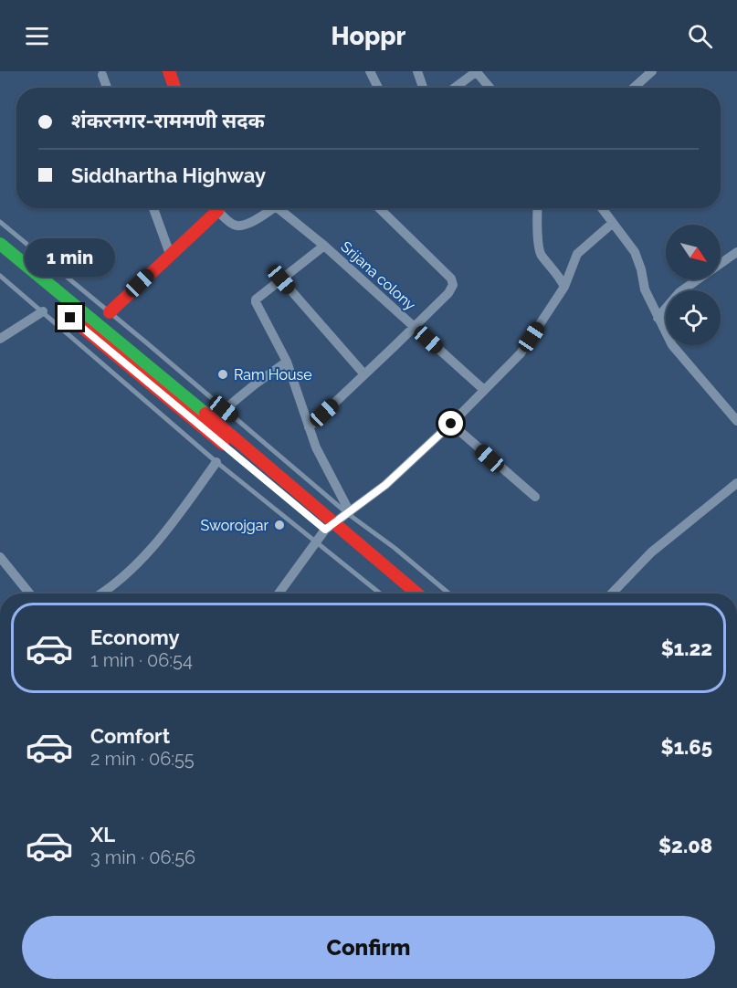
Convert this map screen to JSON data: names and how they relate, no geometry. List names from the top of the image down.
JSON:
{
  "streets": {
    "street": ["Srijana colony"]
  },
  "places": ["Ram House", "Sworojgar"],
  "north": "bottom right",
  "page": {
    "header": "Hoppr",
    "banner": ["शंकरनगर-राममणी सदक", "Siddhartha Highway"],
    "bubble": "1 min",
    "list": [
      {
        "name": "Economy",
        "note": "1 min · 06:54",
        "value": "$1.22"
      },
      {
        "name": "Comfort",
        "note": "2 min · 06:55",
        "value": "$1.65"
      },
      {
        "name": "XL",
        "note": "3 min · 06:56",
        "value": "$2.08"
      }
    ],
    "buttons": "Confirm"
  }
}
